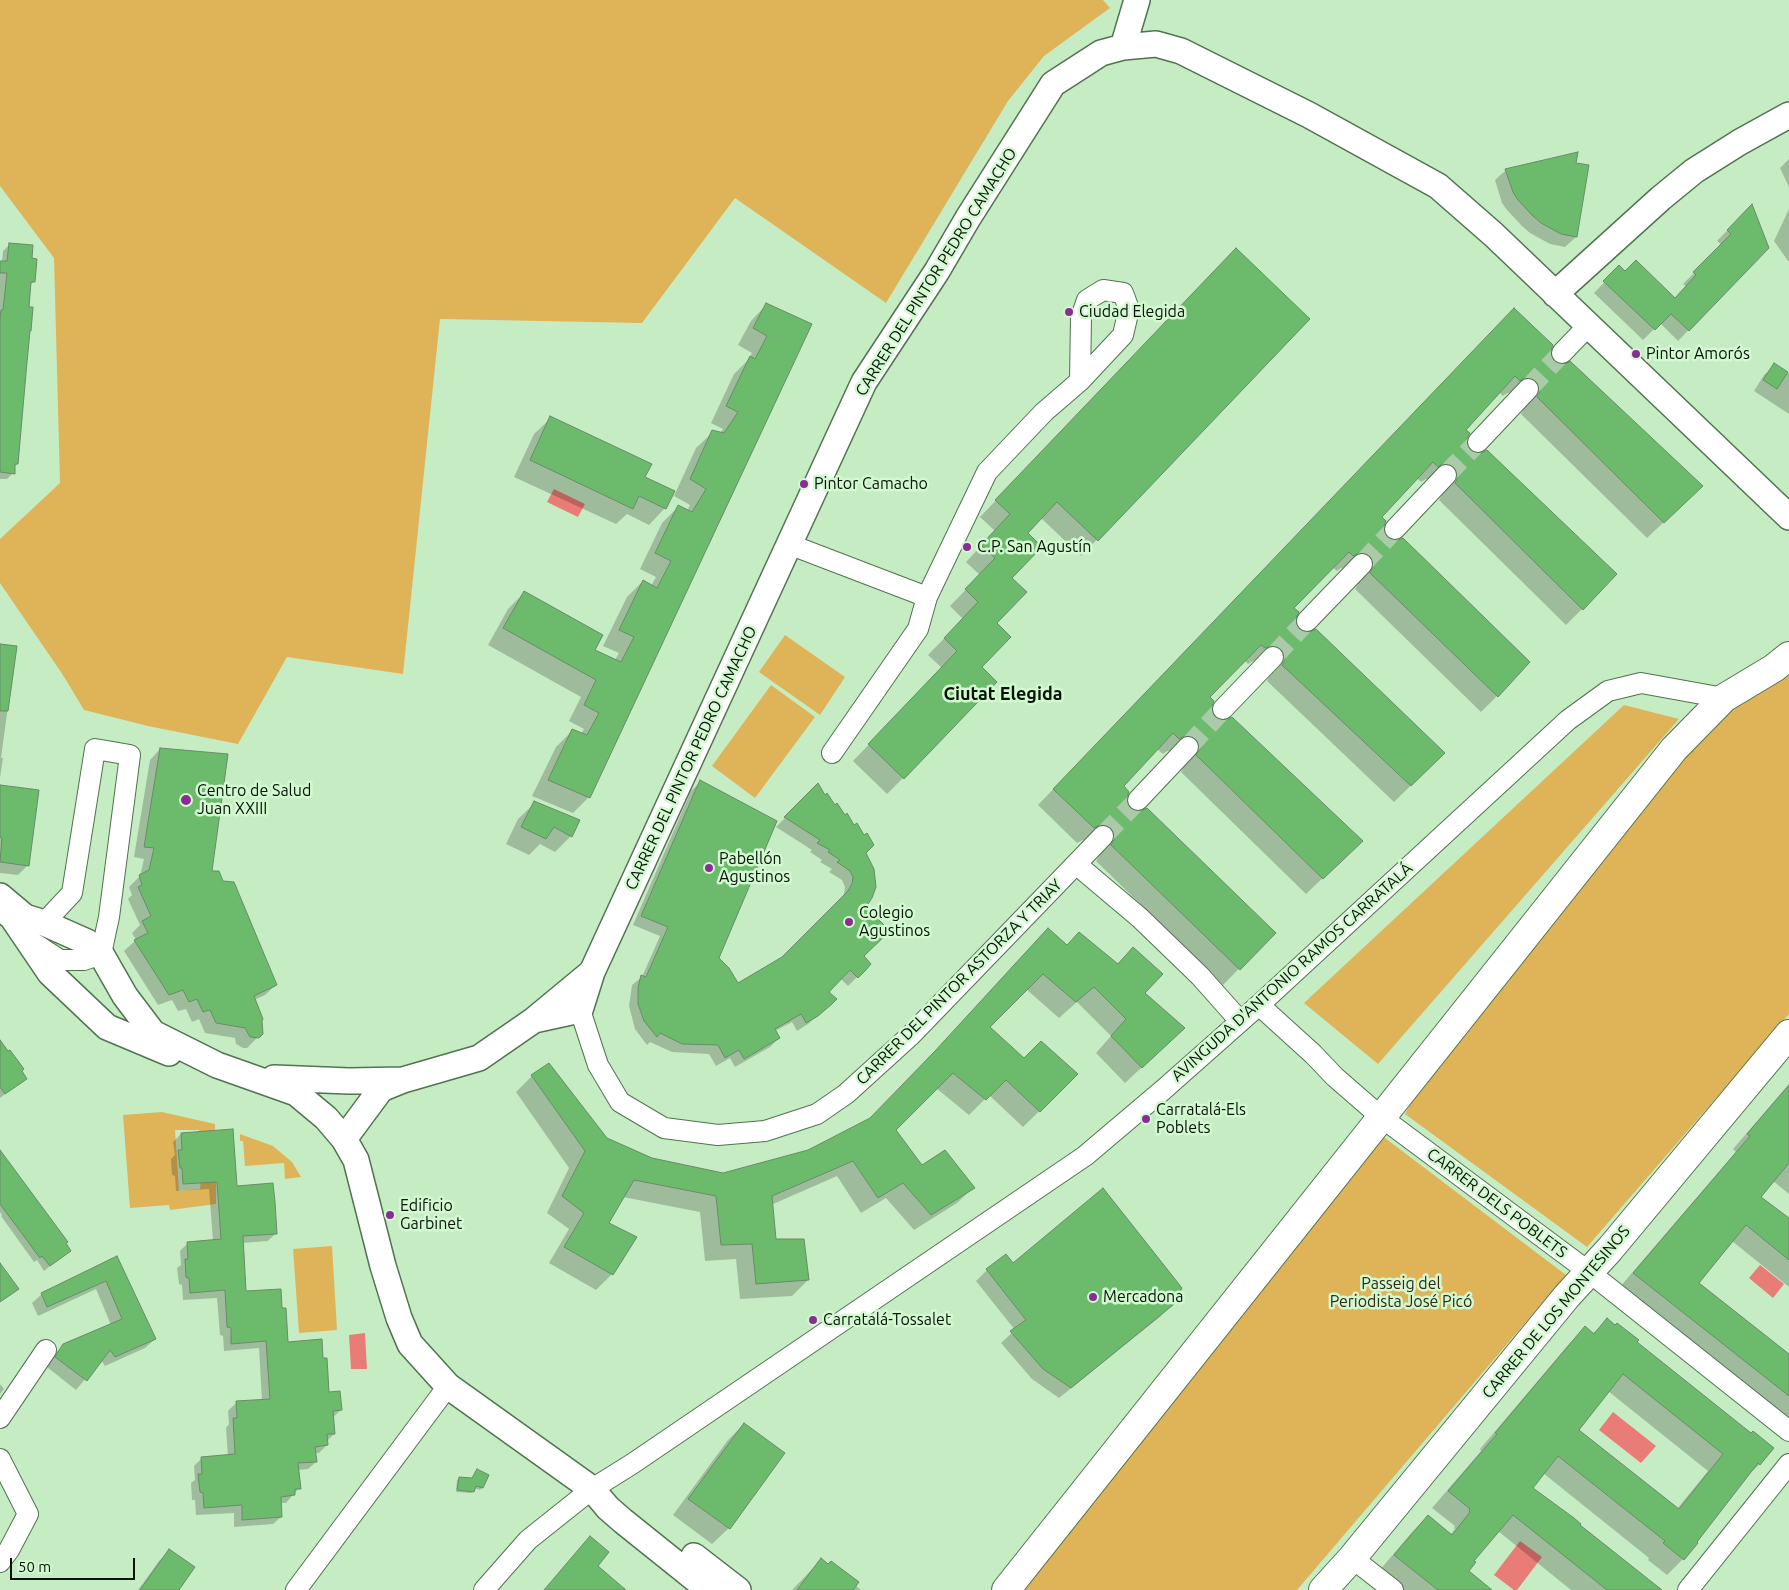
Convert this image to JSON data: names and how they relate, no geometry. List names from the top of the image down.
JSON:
{
  "streets": {
    "main road": ["CARRER DE LOS MONTESINOS"],
    "street": [
      "CARRER DEL PINTOR PEDRO CAMACHO",
      "AVINGUDA D'ANTONIO RAMOS CARRATALÁ",
      "CARRER DEL PINTOR ASTORZA Y TRIAY",
      "CARRER DELS POBLETS"
    ]
  },
  "crossings": [
    ["AVINGUDA D'ANTONIO RAMOS CARRATALÁ", "CARRER DEL PINTOR ASTORZA Y TRIAY"],
    ["AVINGUDA D'ANTONIO RAMOS CARRATALÁ", "CARRER DELS POBLETS"],
    ["CARRER DELS POBLETS", "CARRER DE LOS MONTESINOS"]
  ],
  "districts": ["Ciutat Elegida"],
  "parks": ["Passeig del Periodista José Picó"],
  "places": [
    "Ciudad Elegida",
    "Pintor Amorós",
    "Pintor Camacho",
    "C.P. San Agustín",
    "Centro de Salud Juan XXIII",
    "Pabellón Agustinos",
    "Colegio Agustinos",
    "Carratalá-Els Poblets",
    "Edificio Garbinet",
    "Mercadona",
    "Carratalá-Tossalet"
  ],
  "scale_bar": "50 m"
}
